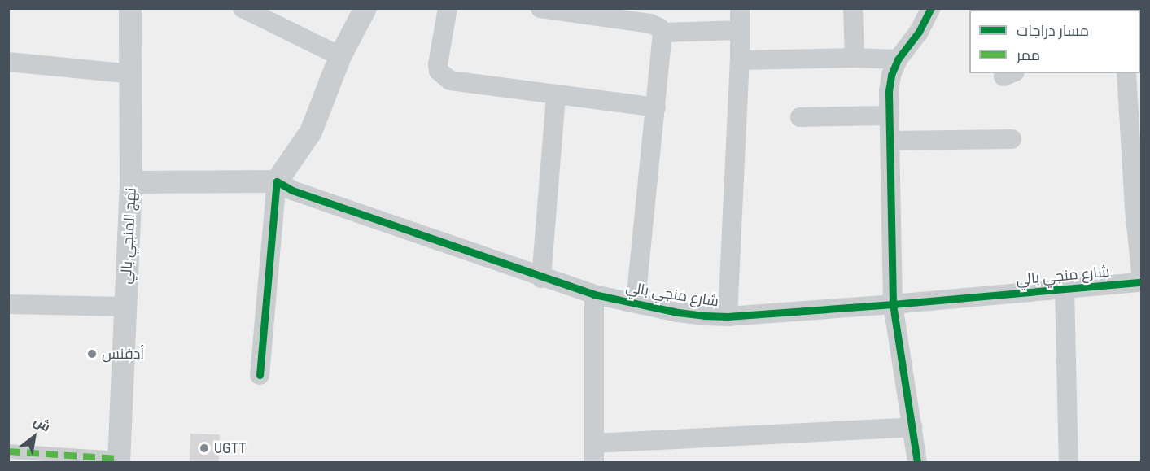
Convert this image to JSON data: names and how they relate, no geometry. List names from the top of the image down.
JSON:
{
  "streets": {
    "street": ["نهج المنجي بالي", "شارع منجي بالي"]
  },
  "places": ["أدفنس", "UGTT"],
  "legend": ["مسار دراجات", "ممر"],
  "north": "top right"
}
